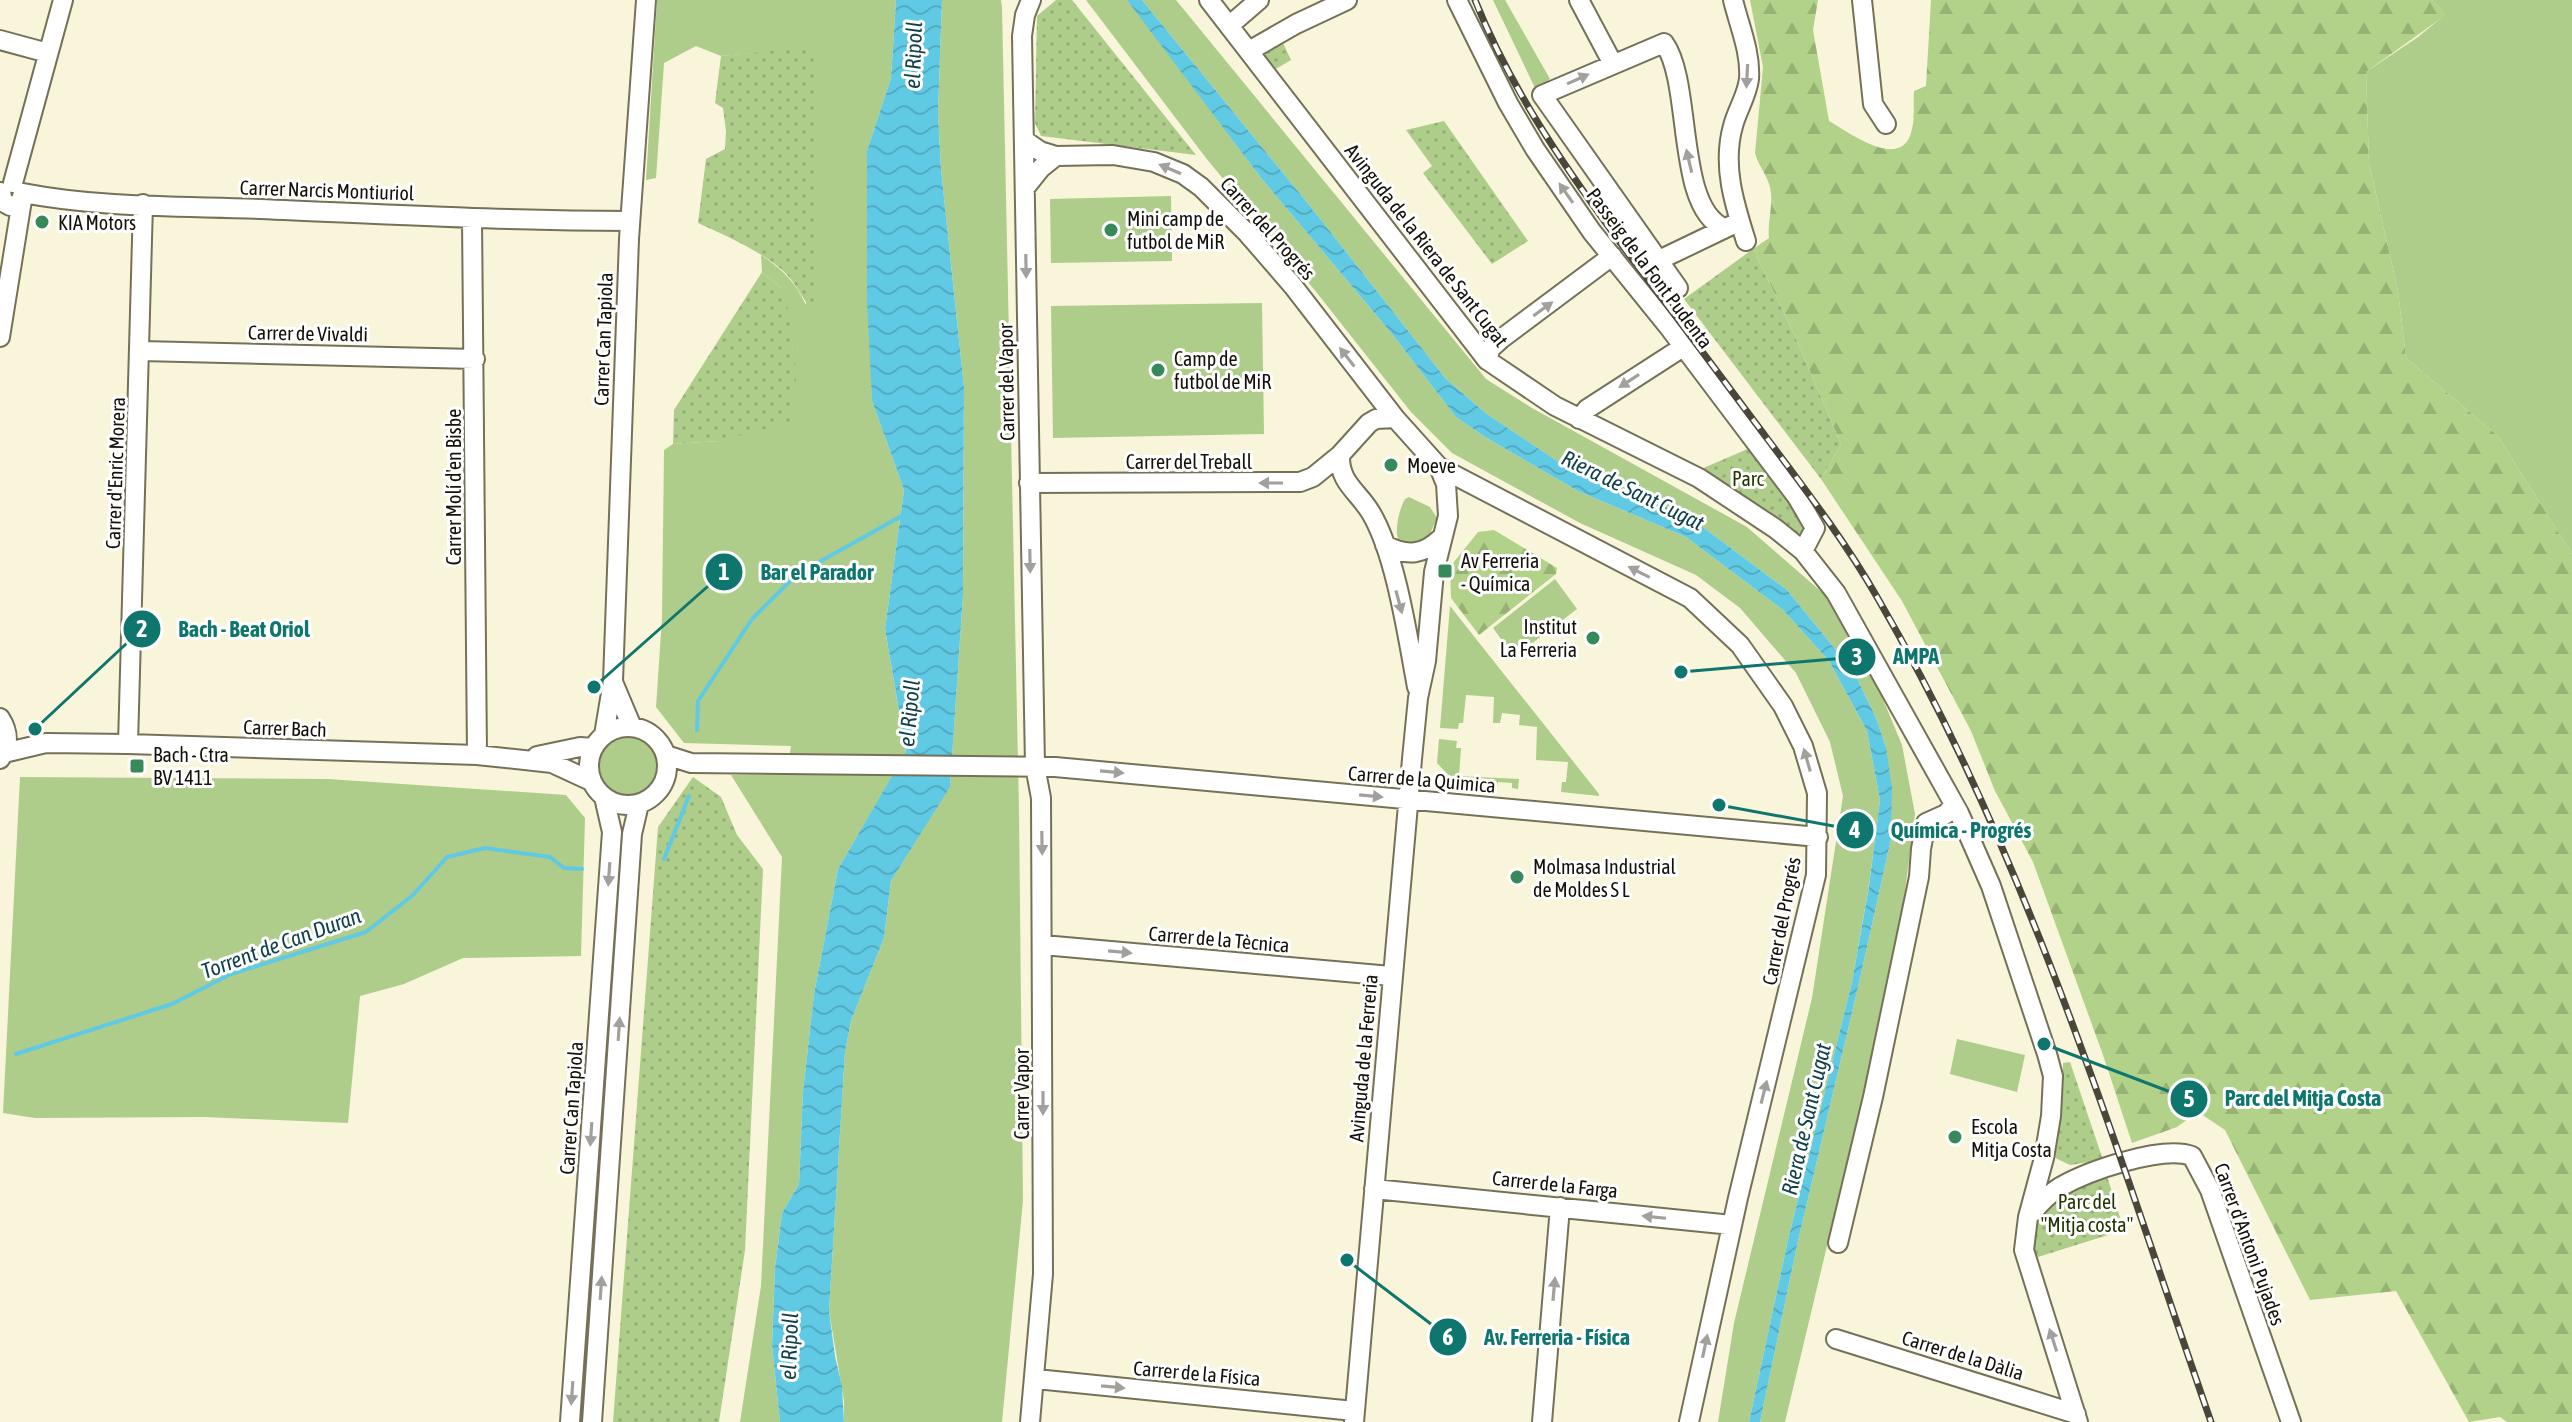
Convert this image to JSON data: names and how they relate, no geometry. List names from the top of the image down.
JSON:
{
  "streets": {
    "street": [
      "Carrer Narcis Montiuriol",
      "Carrer del Progrés",
      "Avinguda de la Riera de Sant Cugat",
      "Passeig de la Font Pudenta",
      "Carrer de Vivaldi",
      "Carrer Can Tapiola",
      "Carrer del Vapor",
      "Carrer del Treball",
      "Carrer d'Enric Morera",
      "Carrer Molí d'en Bisbe",
      "Carrer Bach",
      "Carrer de la Quimica",
      "Carrer de la Tècnica",
      "Avinguda de la Ferreria",
      "Carrer Vapor",
      "Carrer de la Farga",
      "Carrer d'Antoni Pujades",
      "Carrer de la Dàlia",
      "Carrer de la Física"
    ]
  },
  "crossings": [
    ["Carrer Narcis Montiuriol", "Carrer Can Tapiola"],
    ["Carrer Narcis Montiuriol", "Carrer d'Enric Morera"],
    ["Carrer Narcis Montiuriol", "Carrer Molí d'en Bisbe"],
    ["Carrer del Progrés", "Carrer del Vapor"],
    ["Carrer del Progrés", "Carrer del Treball"],
    ["Carrer del Progrés", "Carrer de la Quimica"],
    ["Carrer del Progrés", "Avinguda de la Ferreria"],
    ["Carrer del Progrés", "Carrer de la Farga"],
    ["Avinguda de la Riera de Sant Cugat", "Passeig de la Font Pudenta"],
    ["Avinguda de la Riera de Sant Cugat", "Carrer d'Antoni Pujades"],
    ["Avinguda de la Riera de Sant Cugat", "Carrer de la Dàlia"],
    ["Carrer de Vivaldi", "Carrer d'Enric Morera"],
    ["Carrer de Vivaldi", "Carrer Molí d'en Bisbe"],
    ["Carrer Can Tapiola", "Carrer Bach"],
    ["Carrer del Vapor", "Carrer del Treball"],
    ["Carrer del Vapor", "Carrer de la Quimica"],
    ["Carrer del Vapor", "Carrer Vapor"],
    ["Carrer del Treball", "Avinguda de la Ferreria"],
    ["Carrer d'Enric Morera", "Carrer Bach"],
    ["Carrer Molí d'en Bisbe", "Carrer Bach"],
    ["Carrer de la Quimica", "Avinguda de la Ferreria"],
    ["Carrer de la Quimica", "Carrer Vapor"],
    ["Carrer de la Tècnica", "Avinguda de la Ferreria"],
    ["Carrer de la Tècnica", "Carrer Vapor"],
    ["Avinguda de la Ferreria", "Carrer de la Farga"],
    ["Avinguda de la Ferreria", "Carrer de la Física"],
    ["Carrer Vapor", "Carrer de la Física"]
  ],
  "one_way": [
    "Carrer del Progrés",
    "Passeig de la Font Pudenta",
    "Carrer del Vapor",
    "Carrer del Treball",
    "Carrer de la Quimica",
    "Carrer de la Tècnica",
    "Carrer Vapor",
    "Carrer de la Farga",
    "Carrer de la Física"
  ],
  "water": ["el Ripoll", "Riera de Sant Cugat", "Torrent de Can Duran"],
  "parks": ["Parc", "Parc del \"Mitja costa\""],
  "places": {
    "other": [
      "KIA Motors",
      "Mini camp de futbol de MiR",
      "Camp de futbol de MiR",
      "Moeve",
      "Institut La Ferreria",
      "AMPA",
      "Bar el Parador",
      "Bach - Beat Oriol",
      "Química - Progrés",
      "Molmasa Industrial de Moldes S L",
      "Parc del Mitja Costa",
      "Escola Mitja Costa",
      "Av. Ferreria - Física"
    ],
    "transit": ["Av Ferreria - Química", "Bach - Ctra BV 1411"]
  }
}
